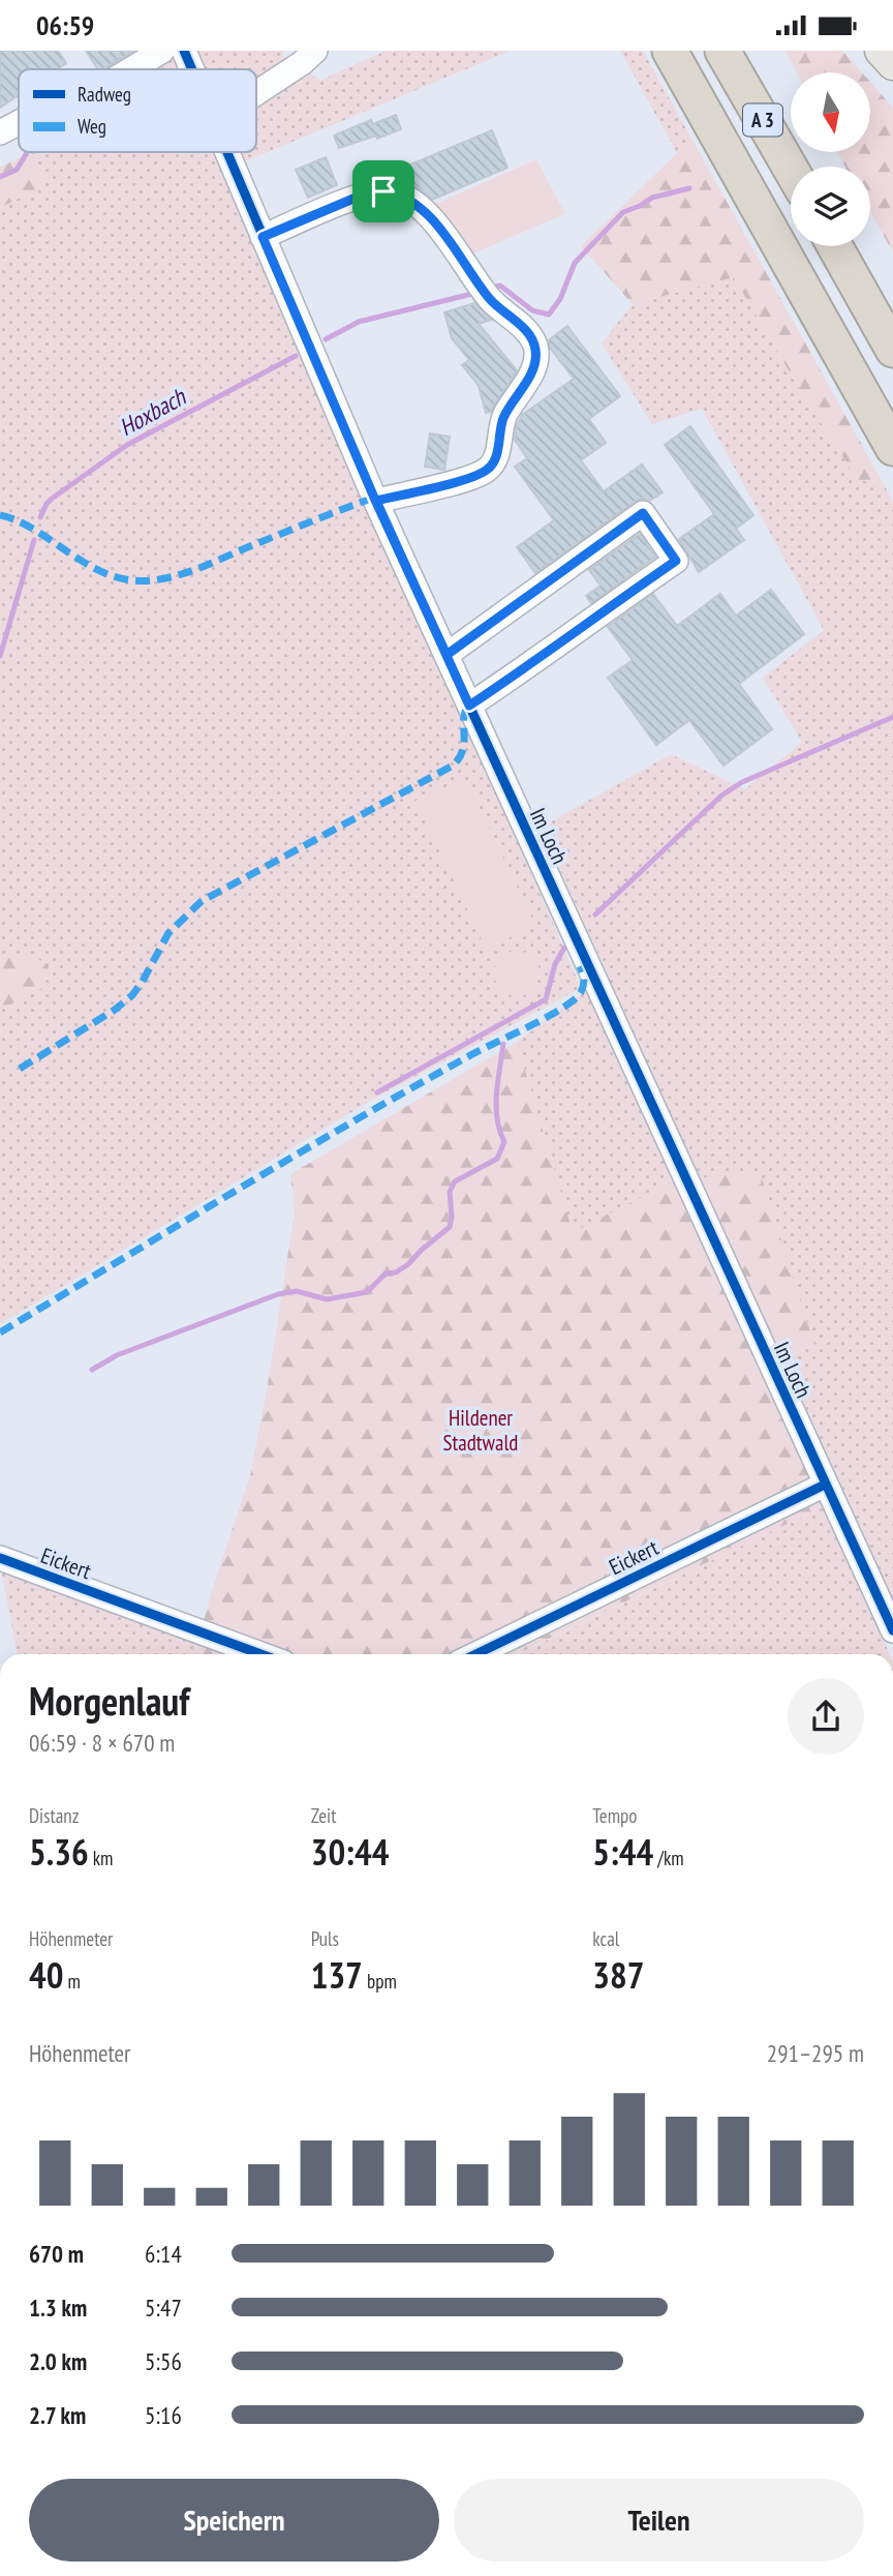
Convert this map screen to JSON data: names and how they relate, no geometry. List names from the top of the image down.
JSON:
{
  "streets": {
    "highway": ["A 3"],
    "street": ["Im Loch", "Eickert"]
  },
  "crossings": [
    ["Im Loch", "Eickert"]
  ],
  "water": ["Hoxbach"],
  "parks": ["Hildener Stadtwald"],
  "legend": ["Radweg", "Weg"],
  "north": "bottom",
  "page": {
    "status": "06:59",
    "heading": ["Morgenlauf", "06:59 · 8 × 670 m"],
    "stats": [
      ["Distanz", "5.36 km"],
      ["Zeit", "30:44"],
      ["Tempo", "5:44 /km"],
      ["Höhenmeter", "40 m"],
      ["Puls", "137 bpm"],
      ["kcal", "387"]
    ],
    "chart": ["Höhenmeter", "291–295 m"],
    "list": [
      {
        "name": "670 m",
        "note": "6:14"
      },
      {
        "name": "1.3 km",
        "note": "5:47"
      },
      {
        "name": "2.0 km",
        "note": "5:56"
      },
      {
        "name": "2.7 km",
        "note": "5:16"
      }
    ],
    "buttons": ["Speichern", "Teilen"]
  }
}
